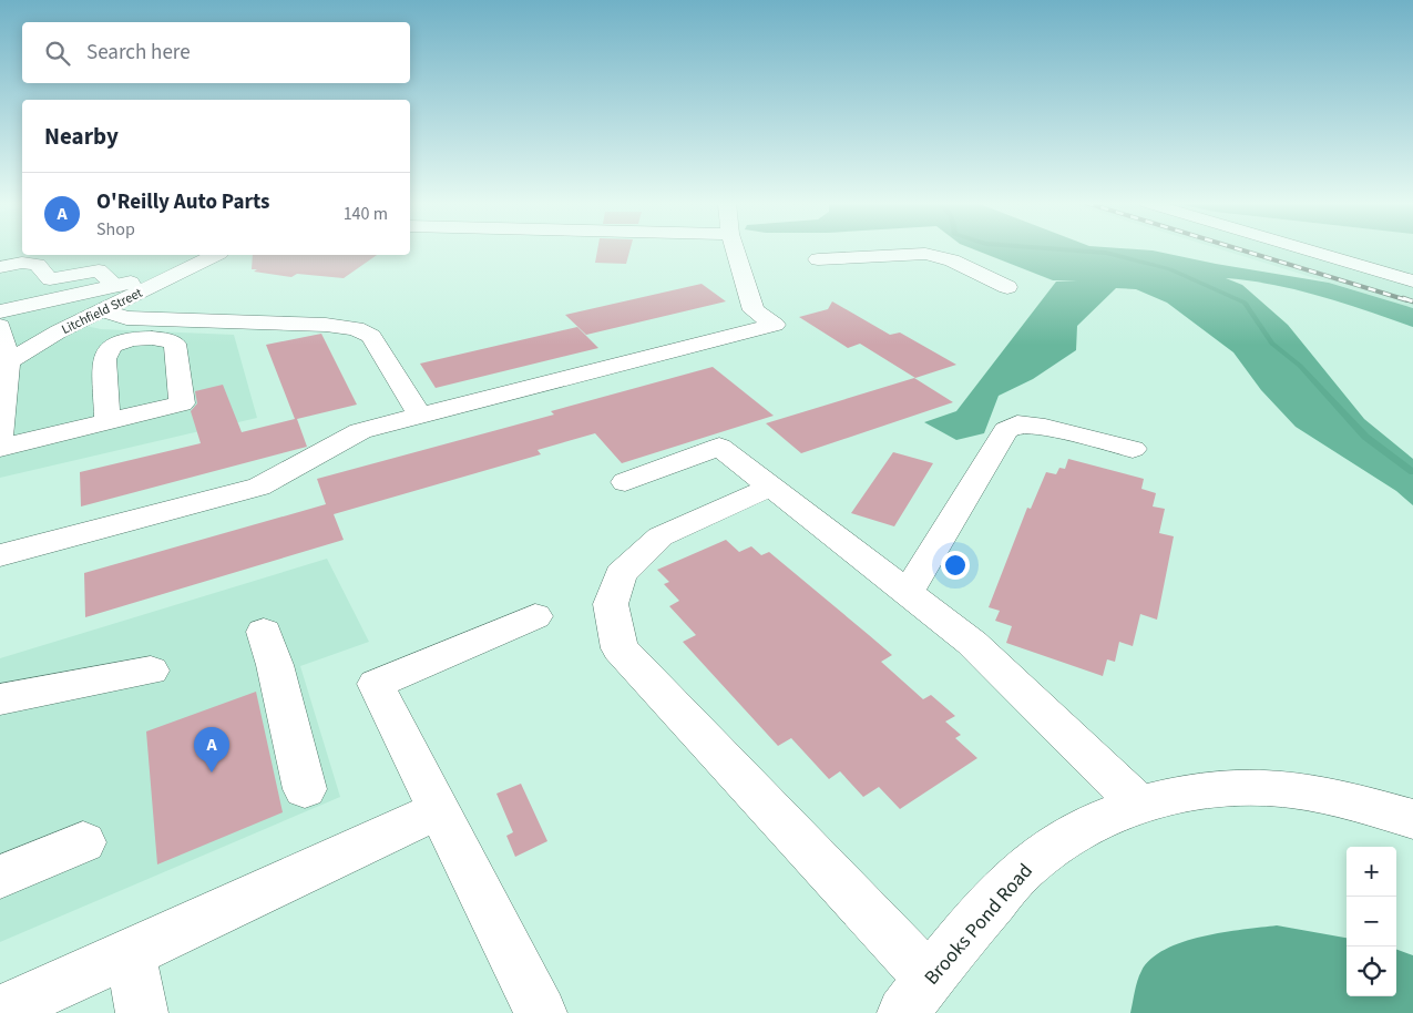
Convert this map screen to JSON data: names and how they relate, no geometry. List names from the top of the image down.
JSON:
{
  "streets": {
    "street": ["Litchfield Street", "Brooks Pond Road"]
  },
  "page": {
    "search": "Search here",
    "heading": "Nearby",
    "list": [
      {
        "mark": "A",
        "name": "O'Reilly Auto Parts",
        "note": "Shop",
        "value": "140 m"
      }
    ],
    "pins": "A",
    "map_buttons": ["+", "−"]
  }
}
